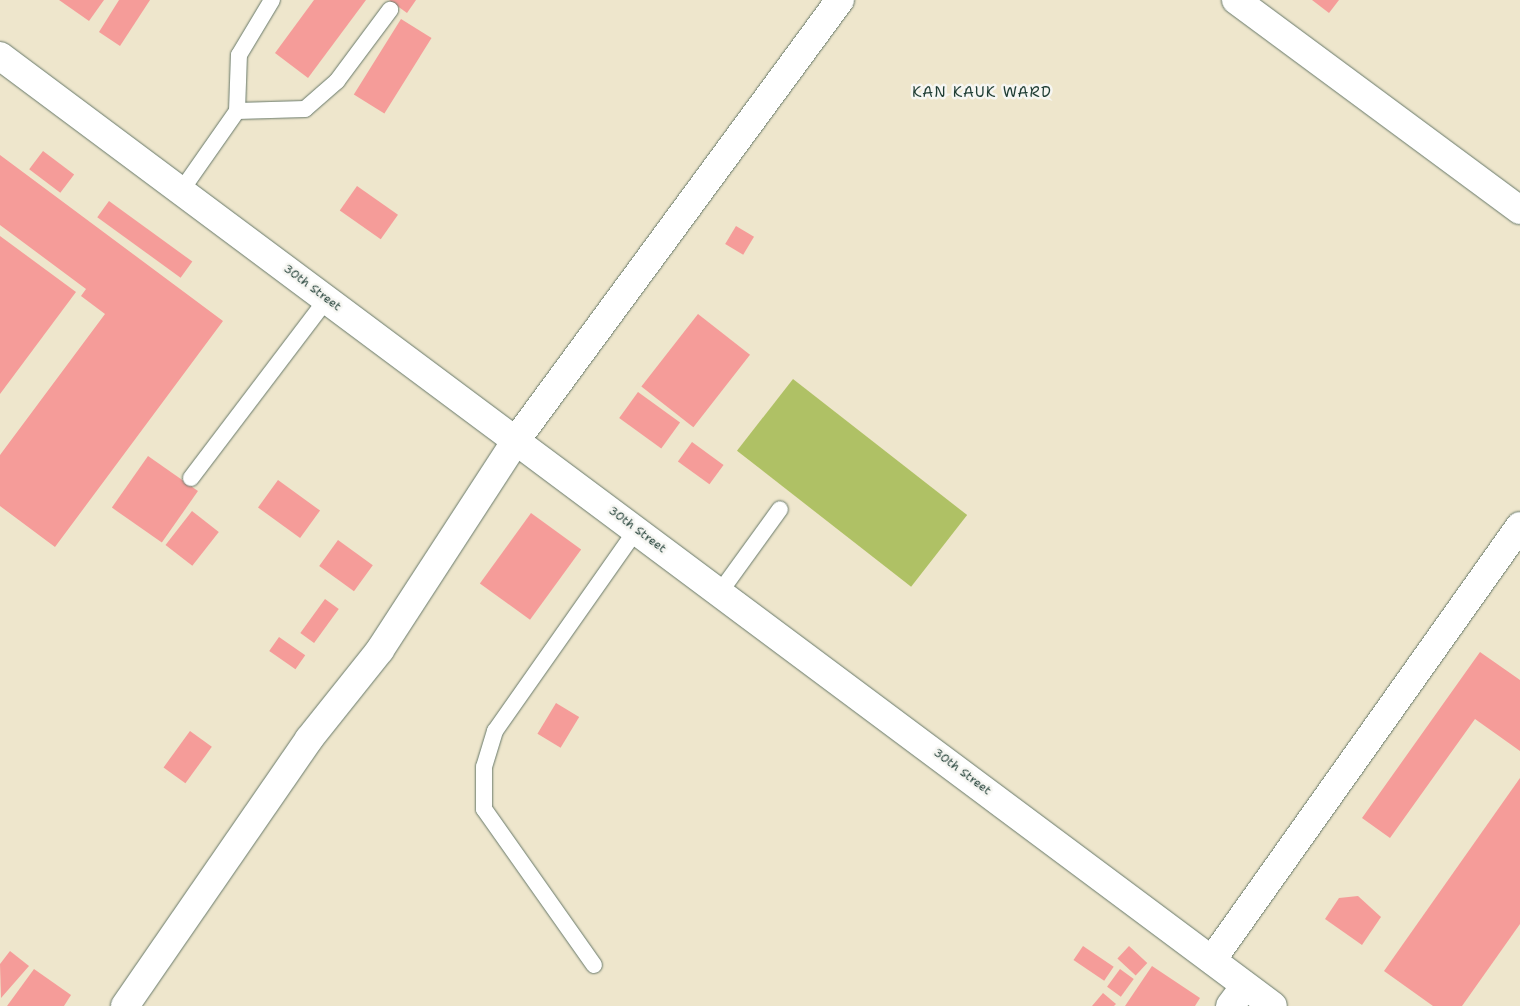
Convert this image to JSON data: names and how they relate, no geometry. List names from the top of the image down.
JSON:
{
  "streets": {
    "street": ["30th Street"]
  },
  "districts": ["KAN KAUK WARD"]
}
